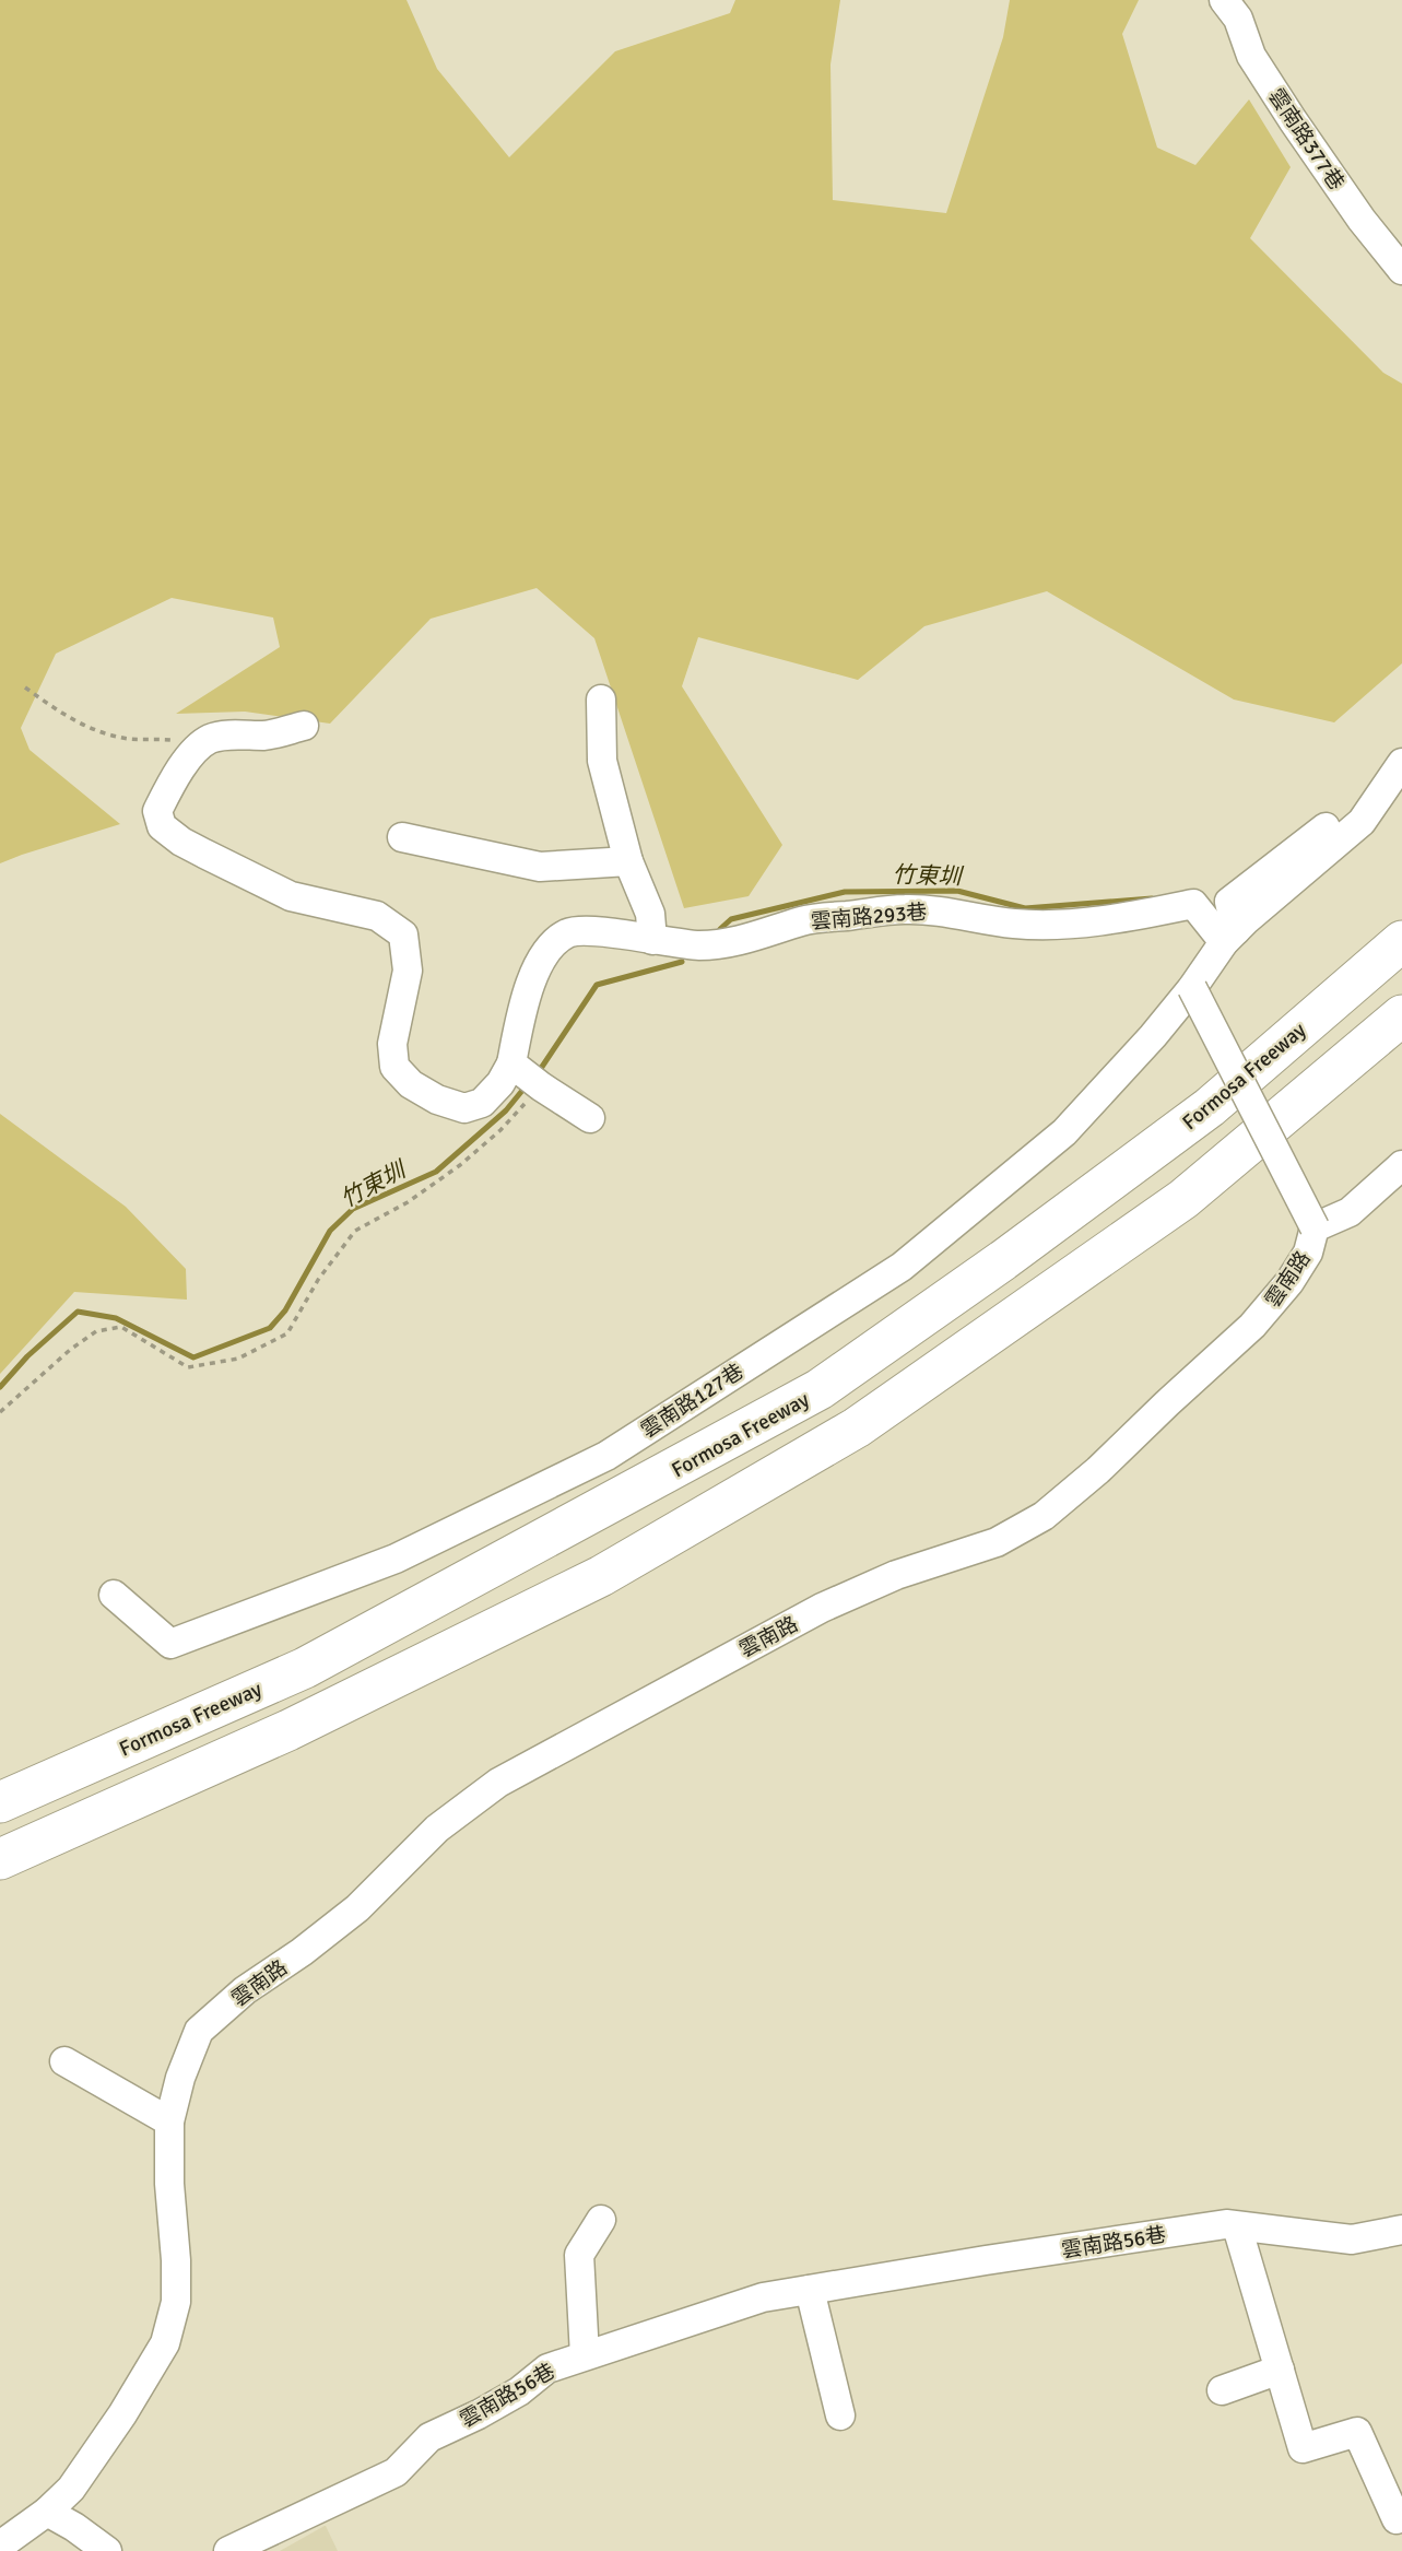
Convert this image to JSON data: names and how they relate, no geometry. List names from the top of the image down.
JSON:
{
  "streets": {
    "highway": ["Formosa Freeway"],
    "street": [
      "雲南路377巷",
      "雲南路293巷",
      "雲南路",
      "雲南路127巷",
      "雲南路56巷"
    ]
  },
  "crossings": [
    ["雲南路", "雲南路127巷"]
  ],
  "water": ["竹東圳"]
}
